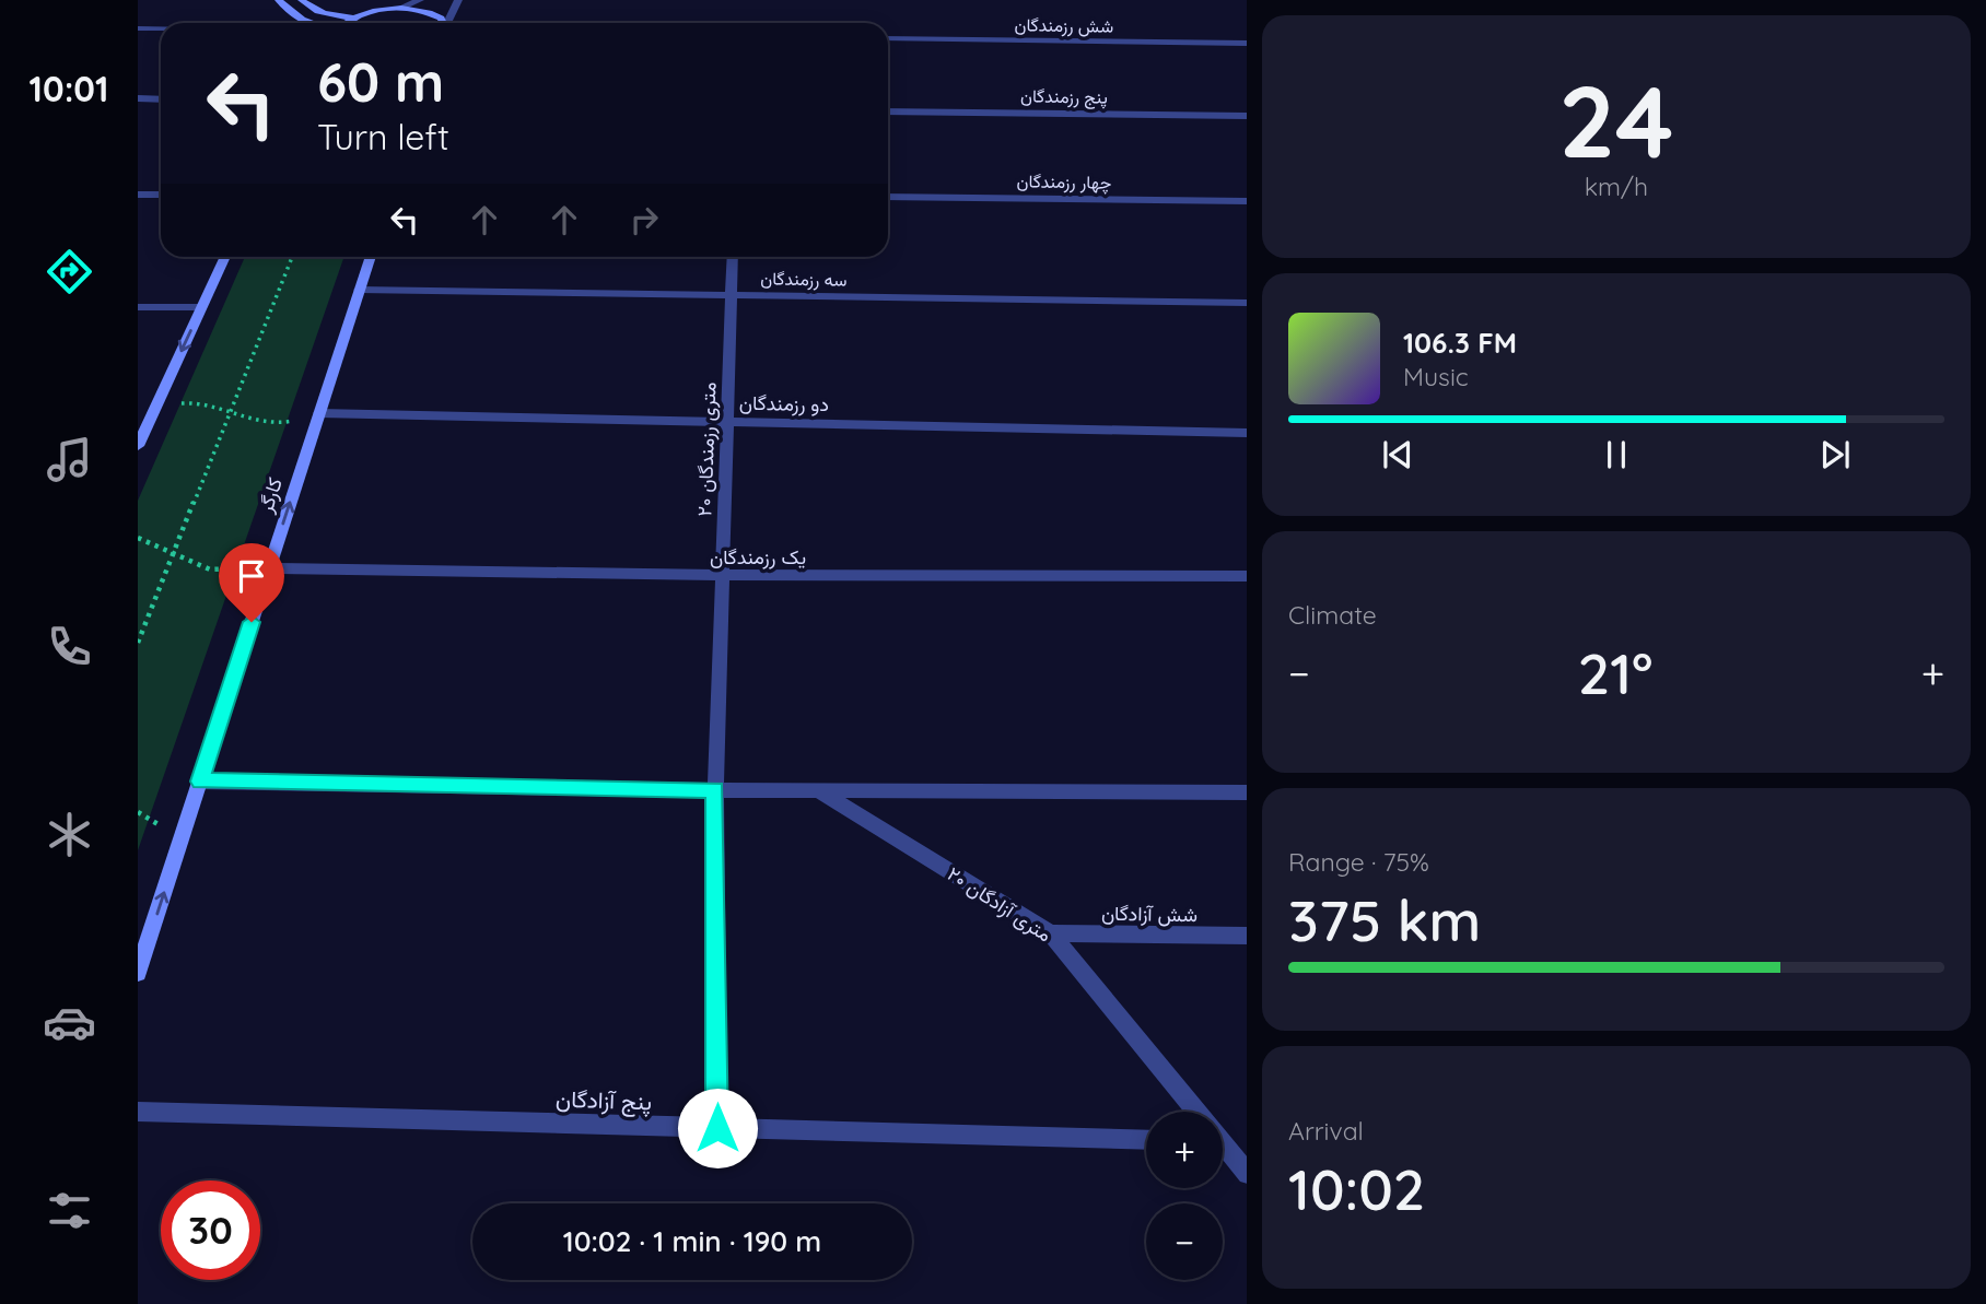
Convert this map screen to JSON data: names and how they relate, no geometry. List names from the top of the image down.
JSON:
{
  "streets": {
    "street": [
      "شش رزمندگان",
      "پنج رزمندگان",
      "چهار رزمندگان",
      "سه رزمندگان",
      "دو رزمندگان",
      "۲۰ متری رزمندگان",
      "کارگر",
      "یک رزمندگان",
      "۲۰ متری آزادگان",
      "شش آزادگان",
      "پنج آزادگان"
    ]
  },
  "crossings": [
    ["سه رزمندگان", "۲۰ متری رزمندگان"],
    ["سه رزمندگان", "کارگر"],
    ["دو رزمندگان", "۲۰ متری رزمندگان"],
    ["دو رزمندگان", "کارگر"],
    ["۲۰ متری رزمندگان", "یک رزمندگان"],
    ["۲۰ متری رزمندگان", "پنج آزادگان"],
    ["کارگر", "یک رزمندگان"],
    ["۲۰ متری آزادگان", "شش آزادگان"]
  ],
  "one_way": ["کارگر"],
  "page": {
    "tabs": "10:01",
    "tile": [
      ["24", "km/h"],
      "Climate",
      ["Range · 75%", "375 km"],
      ["Arrival", "10:02"]
    ],
    "turn": ["60 m", "Turn left"],
    "song": ["106.3 FM", "Music"],
    "heat": ["−", "21°", "+"],
    "map_buttons": ["+", "−"],
    "limit": "30",
    "trip": "10:02 · 1 min · 190 m"
  }
}
